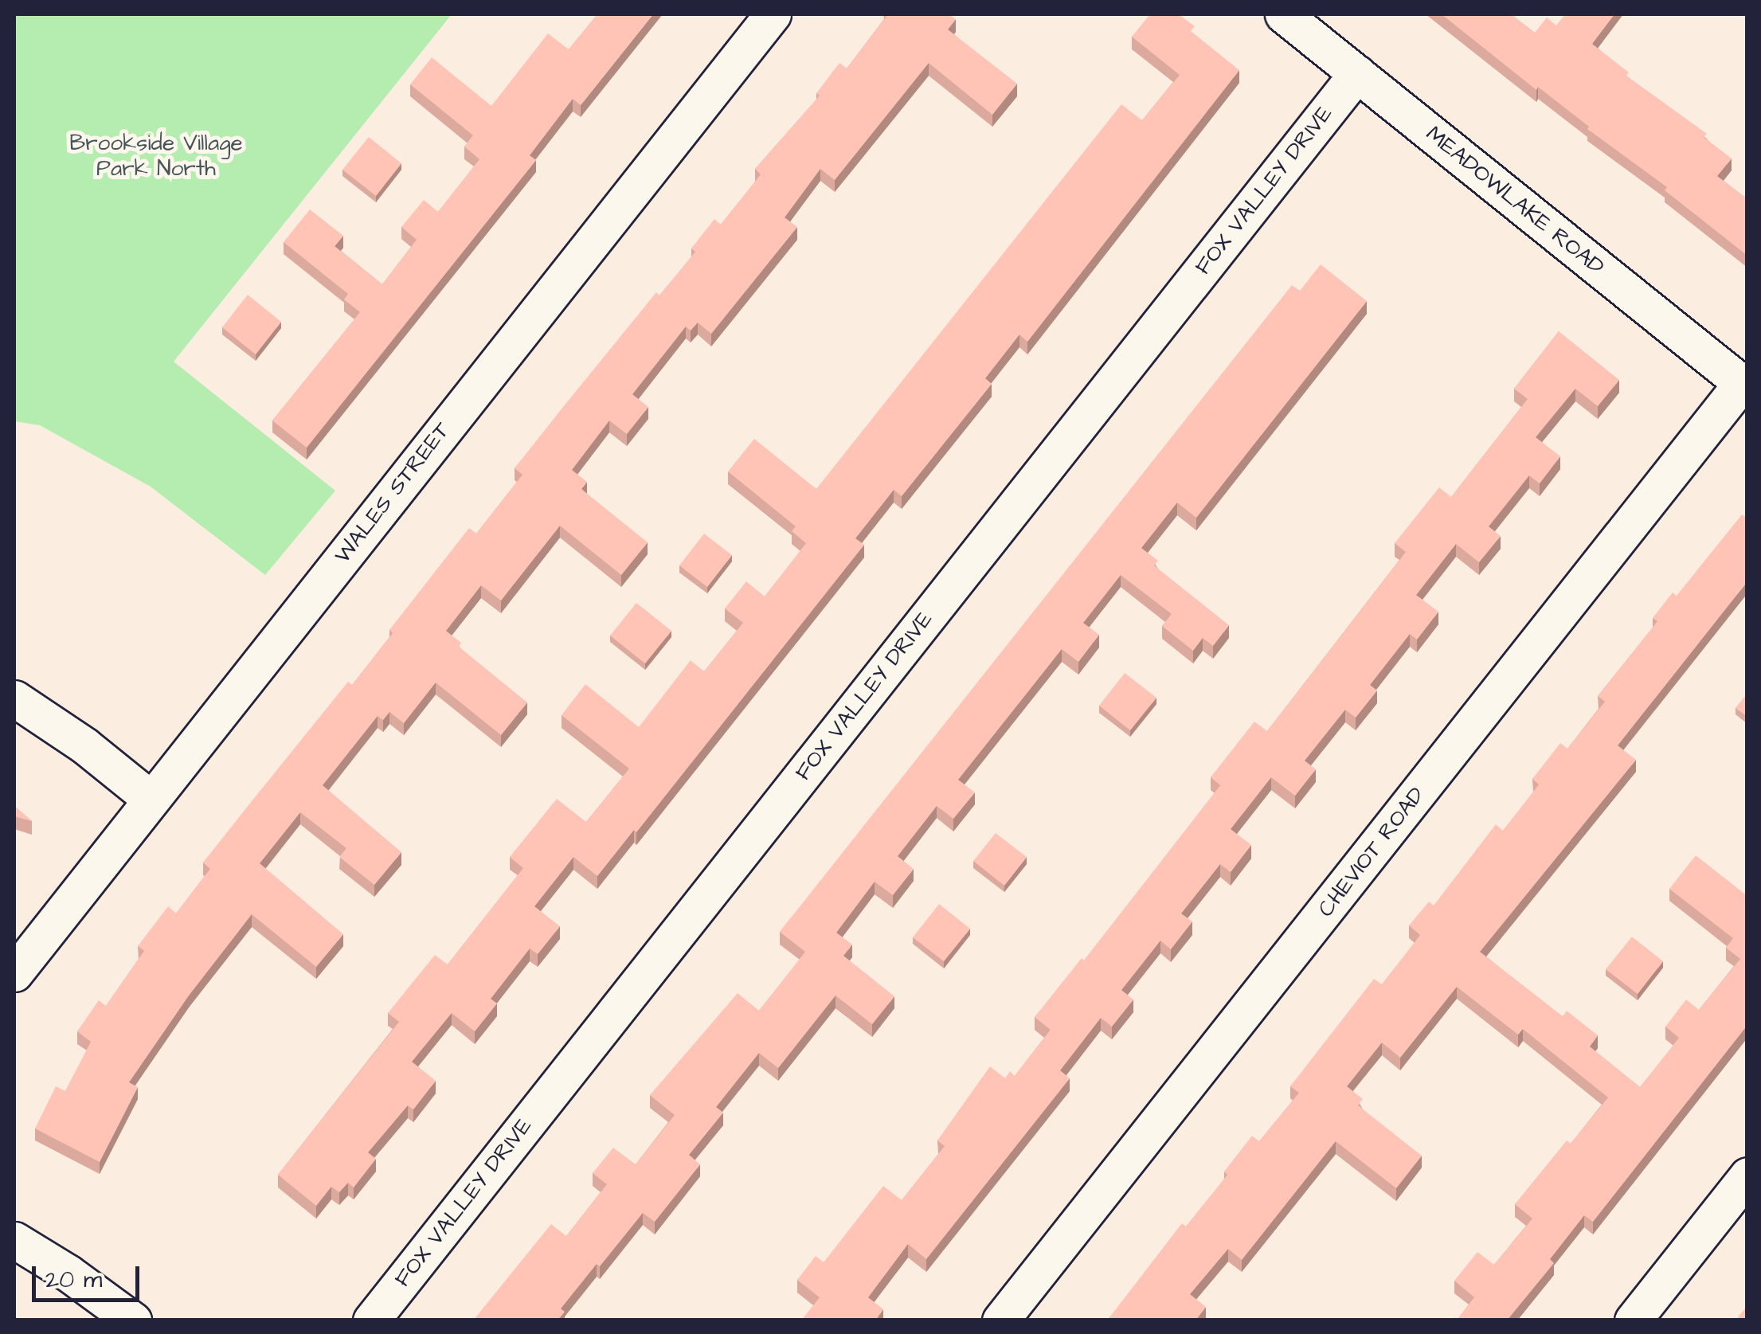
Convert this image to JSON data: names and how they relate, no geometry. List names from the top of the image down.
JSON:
{
  "streets": {
    "street": [
      "FOX VALLEY DRIVE",
      "MEADOWLAKE ROAD",
      "WALES STREET",
      "CHEVIOT ROAD"
    ]
  },
  "crossings": [
    ["FOX VALLEY DRIVE", "MEADOWLAKE ROAD"],
    ["MEADOWLAKE ROAD", "CHEVIOT ROAD"]
  ],
  "parks": ["Brookside Village Park North"],
  "scale_bar": "20 m"
}
